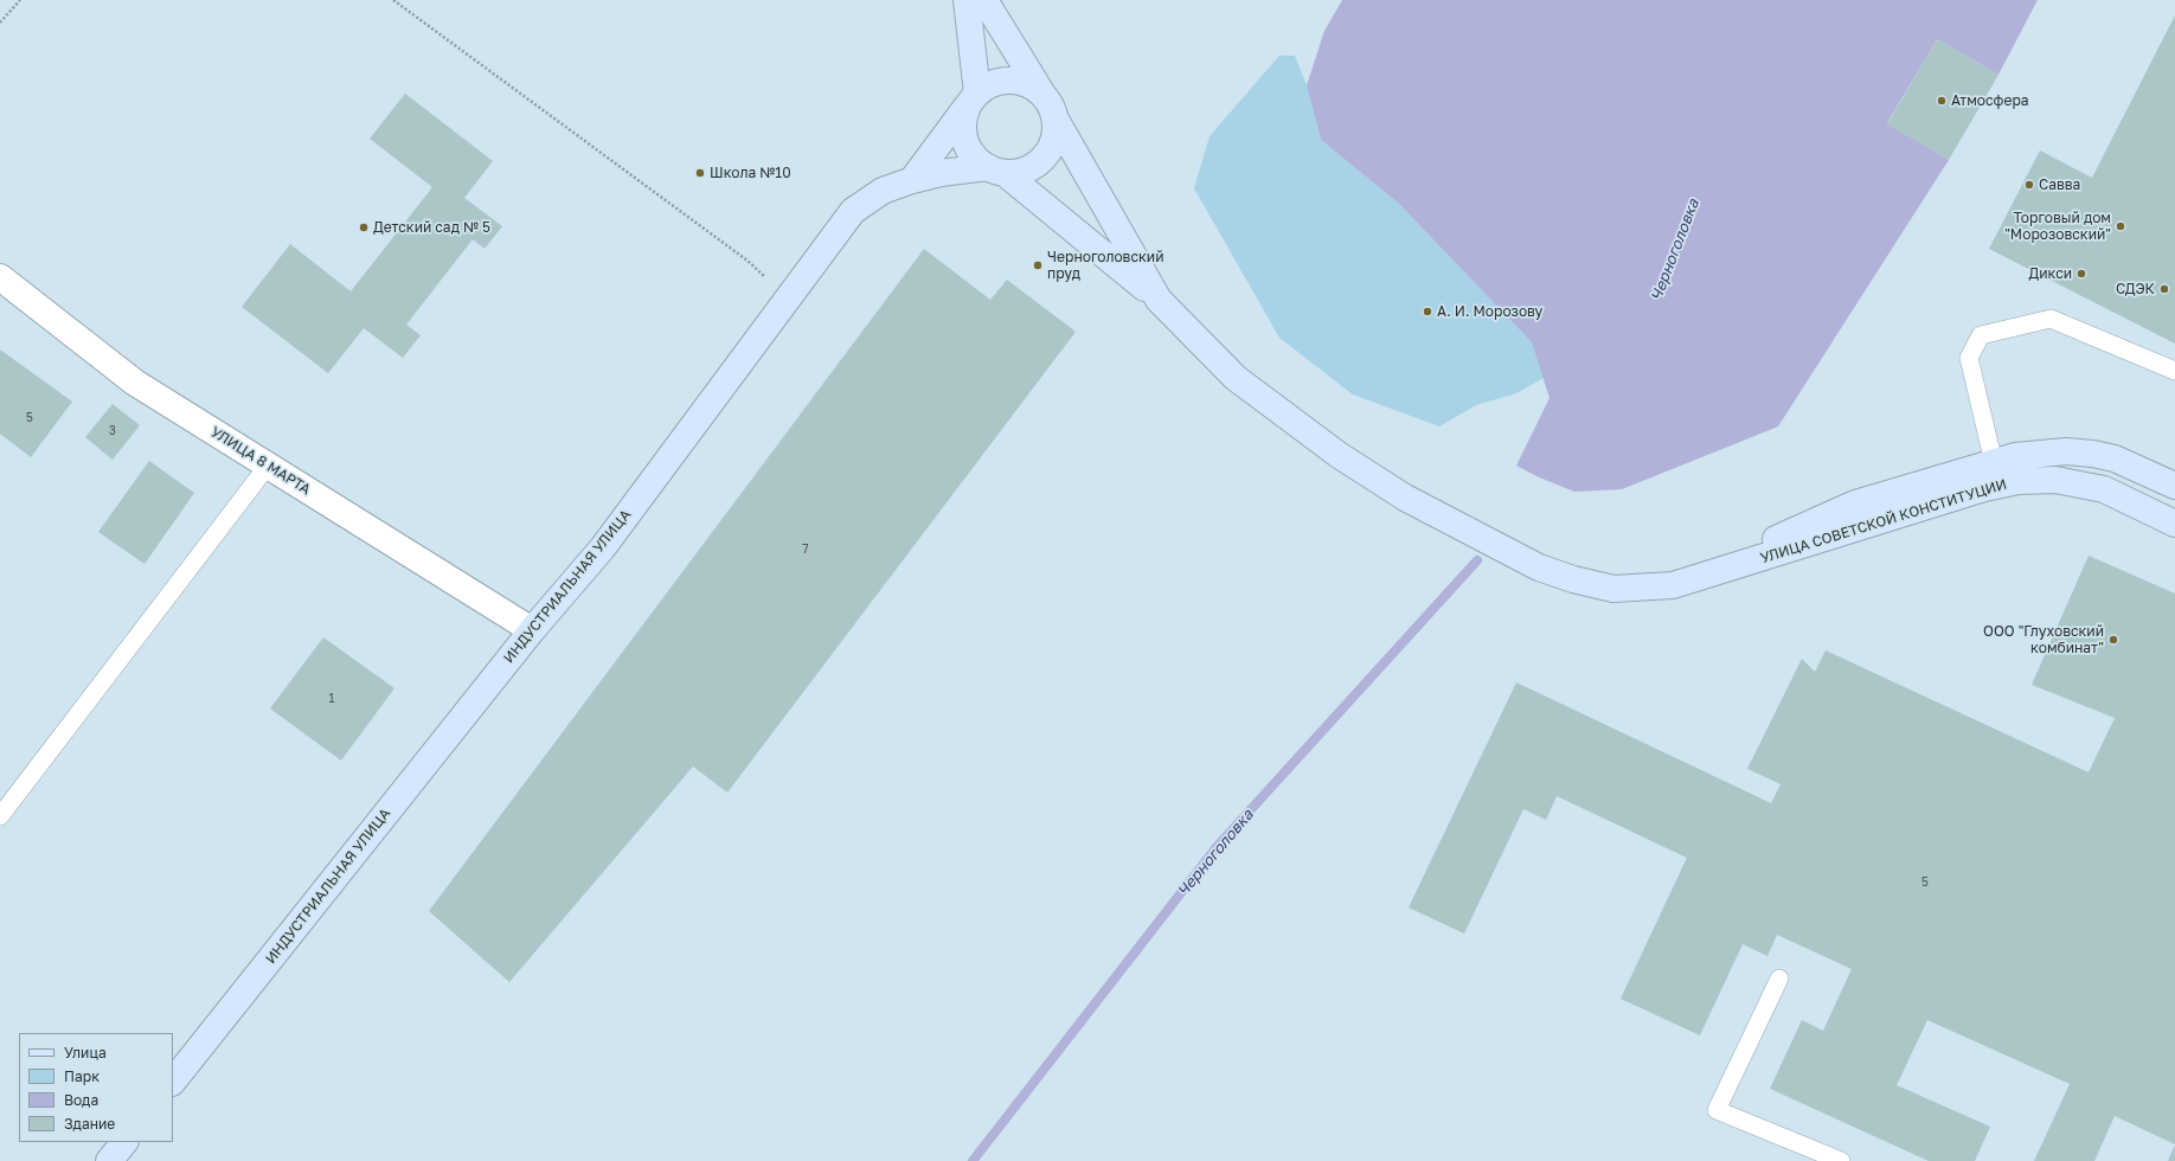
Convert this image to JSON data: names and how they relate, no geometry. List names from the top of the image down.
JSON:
{
  "streets": {
    "street": ["УЛИЦА 8 МАРТА", "УЛИЦА СОВЕТСКОЙ КОНСТИТУЦИИ", "ИНДУСТРИАЛЬНАЯ УЛИЦА"]
  },
  "crossings": [
    ["УЛИЦА 8 МАРТА", "ИНДУСТРИАЛЬНАЯ УЛИЦА"],
    ["УЛИЦА СОВЕТСКОЙ КОНСТИТУЦИИ", "ИНДУСТРИАЛЬНАЯ УЛИЦА"]
  ],
  "water": ["Черноголовка"],
  "places": [
    "Атмосфера",
    "Школа №10",
    "Савва",
    "Торговый дом \"Морозовский\"",
    "Детский сад № 5",
    "Черноголовский пруд",
    "Дикси",
    "СДЭК",
    "А. И. Морозову",
    "ООО \"Глуховский комбинат\""
  ],
  "house_numbers": [
    "5",
    "3",
    "7",
    "1",
    "5"
  ],
  "legend": [
    "Улица",
    "Парк",
    "Вода",
    "Здание"
  ]
}
